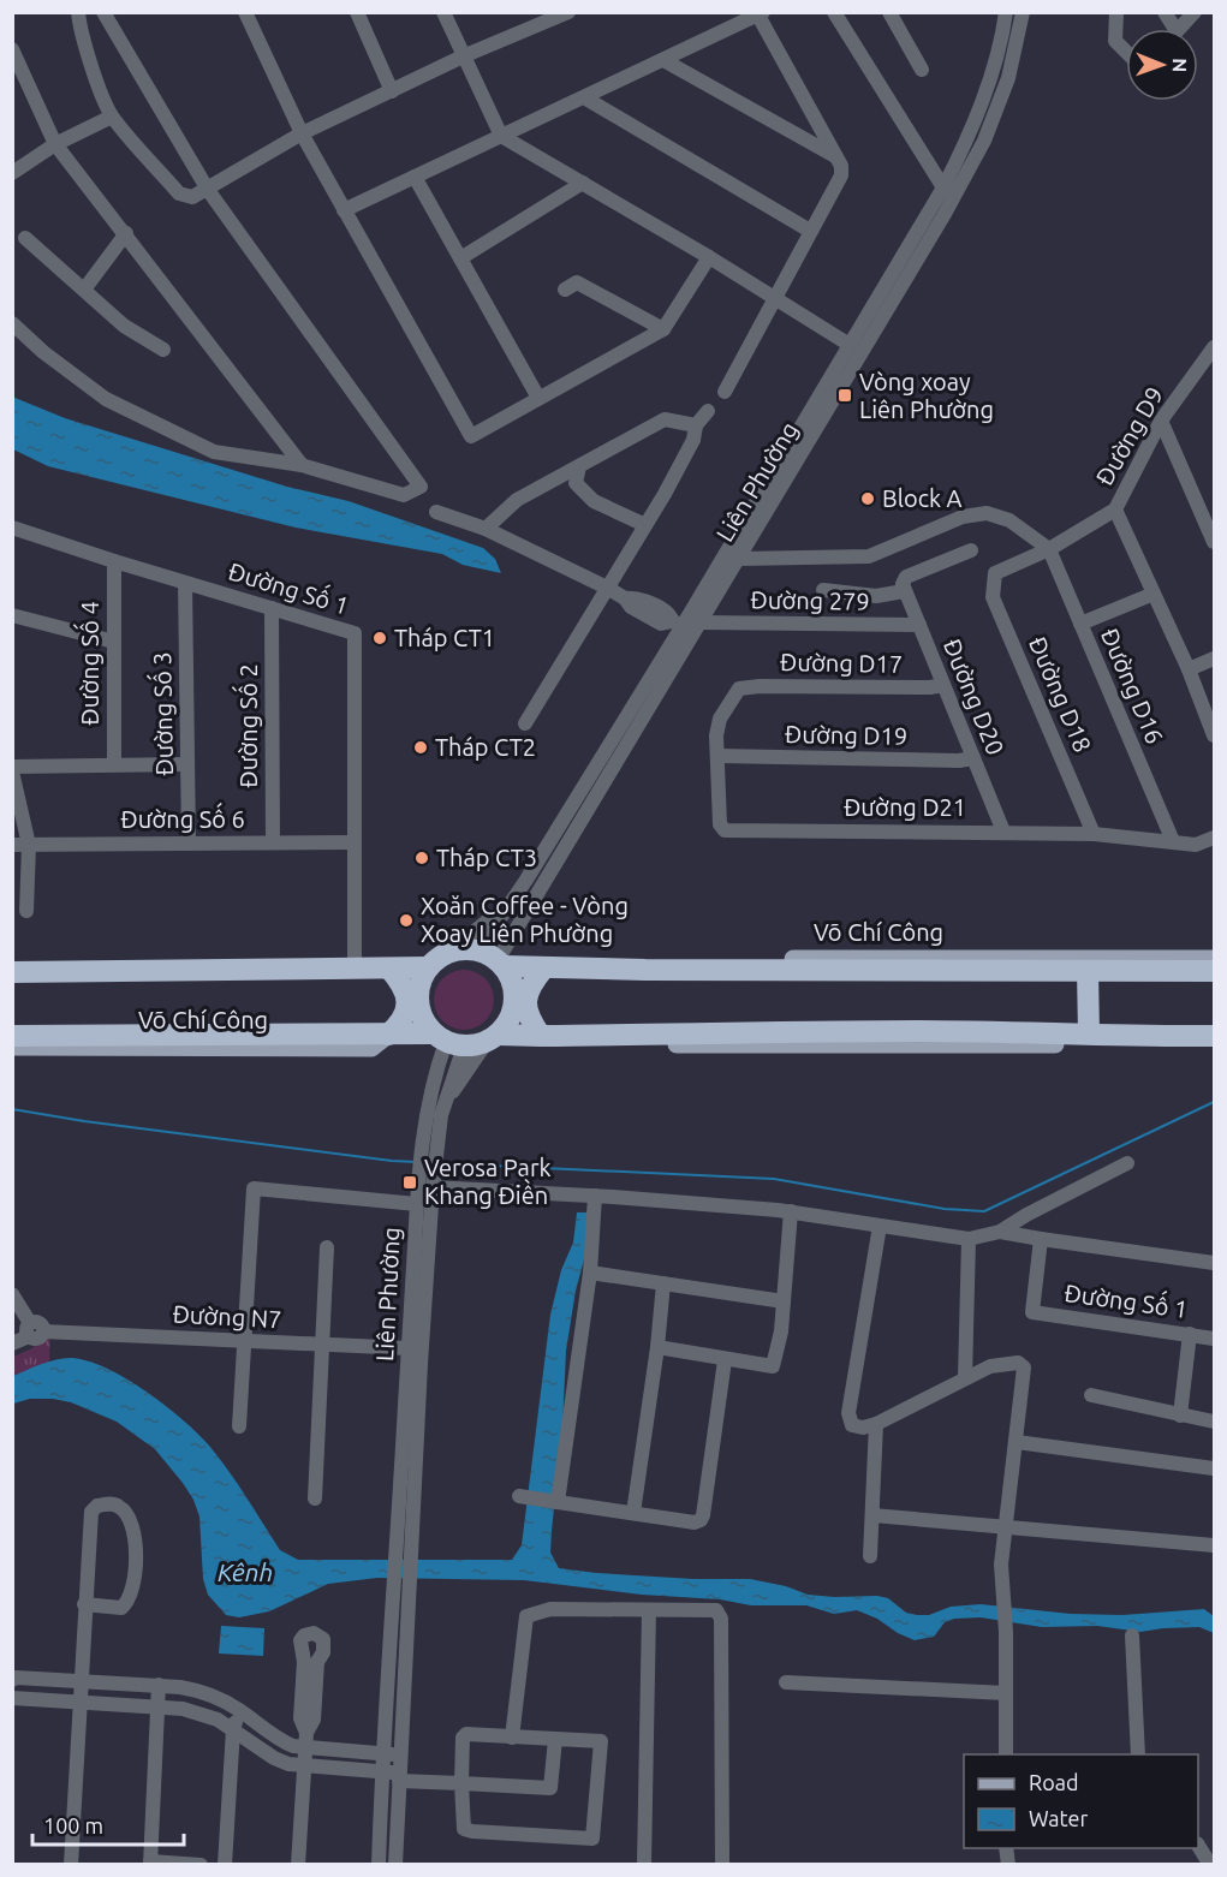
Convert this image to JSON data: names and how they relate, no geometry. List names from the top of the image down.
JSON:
{
  "streets": {
    "highway": ["Võ Chí Công"],
    "street": [
      "Đường D9",
      "Liên Phường",
      "Đường Số 1",
      "Đường 279",
      "Đường Số 4",
      "Đường D17",
      "Đường D16",
      "Đường D18",
      "Đường D20",
      "Đường Số 3",
      "Đường Số 2",
      "Đường D19",
      "Đường D21",
      "Đường Số 6",
      "Đường N7"
    ]
  },
  "crossings": [
    ["Đường D9", "Đường D16"],
    ["Đường D9", "Đường D18"],
    ["Liên Phường", "Đường 279"],
    ["Liên Phường", "Võ Chí Công"],
    ["Liên Phường", "Đường N7"],
    ["Đường Số 1", "Đường Số 4"],
    ["Đường Số 1", "Đường Số 3"],
    ["Đường Số 1", "Đường Số 2"],
    ["Đường Số 1", "Đường Số 6"],
    ["Đường 279", "Đường D20"],
    ["Đường D17", "Đường D20"],
    ["Đường D17", "Đường D19"],
    ["Đường D17", "Đường D21"],
    ["Đường D16", "Đường D21"],
    ["Đường D18", "Đường D21"],
    ["Đường D20", "Đường D19"],
    ["Đường D20", "Đường D21"],
    ["Đường Số 3", "Đường Số 6"],
    ["Đường Số 2", "Đường Số 6"],
    ["Đường D19", "Đường D21"]
  ],
  "water": ["Kênh"],
  "places": {
    "transit": ["Vòng xoay Liên Phường", "Verosa Park Khang Điền"],
    "other": [
      "Block A",
      "Tháp CT1",
      "Tháp CT2",
      "Tháp CT3",
      "Xoăn Coffee - Vòng Xoay Liên Phường"
    ]
  },
  "legend": ["Road", "Water"],
  "scale_bar": "100 m",
  "north": "right"
}
